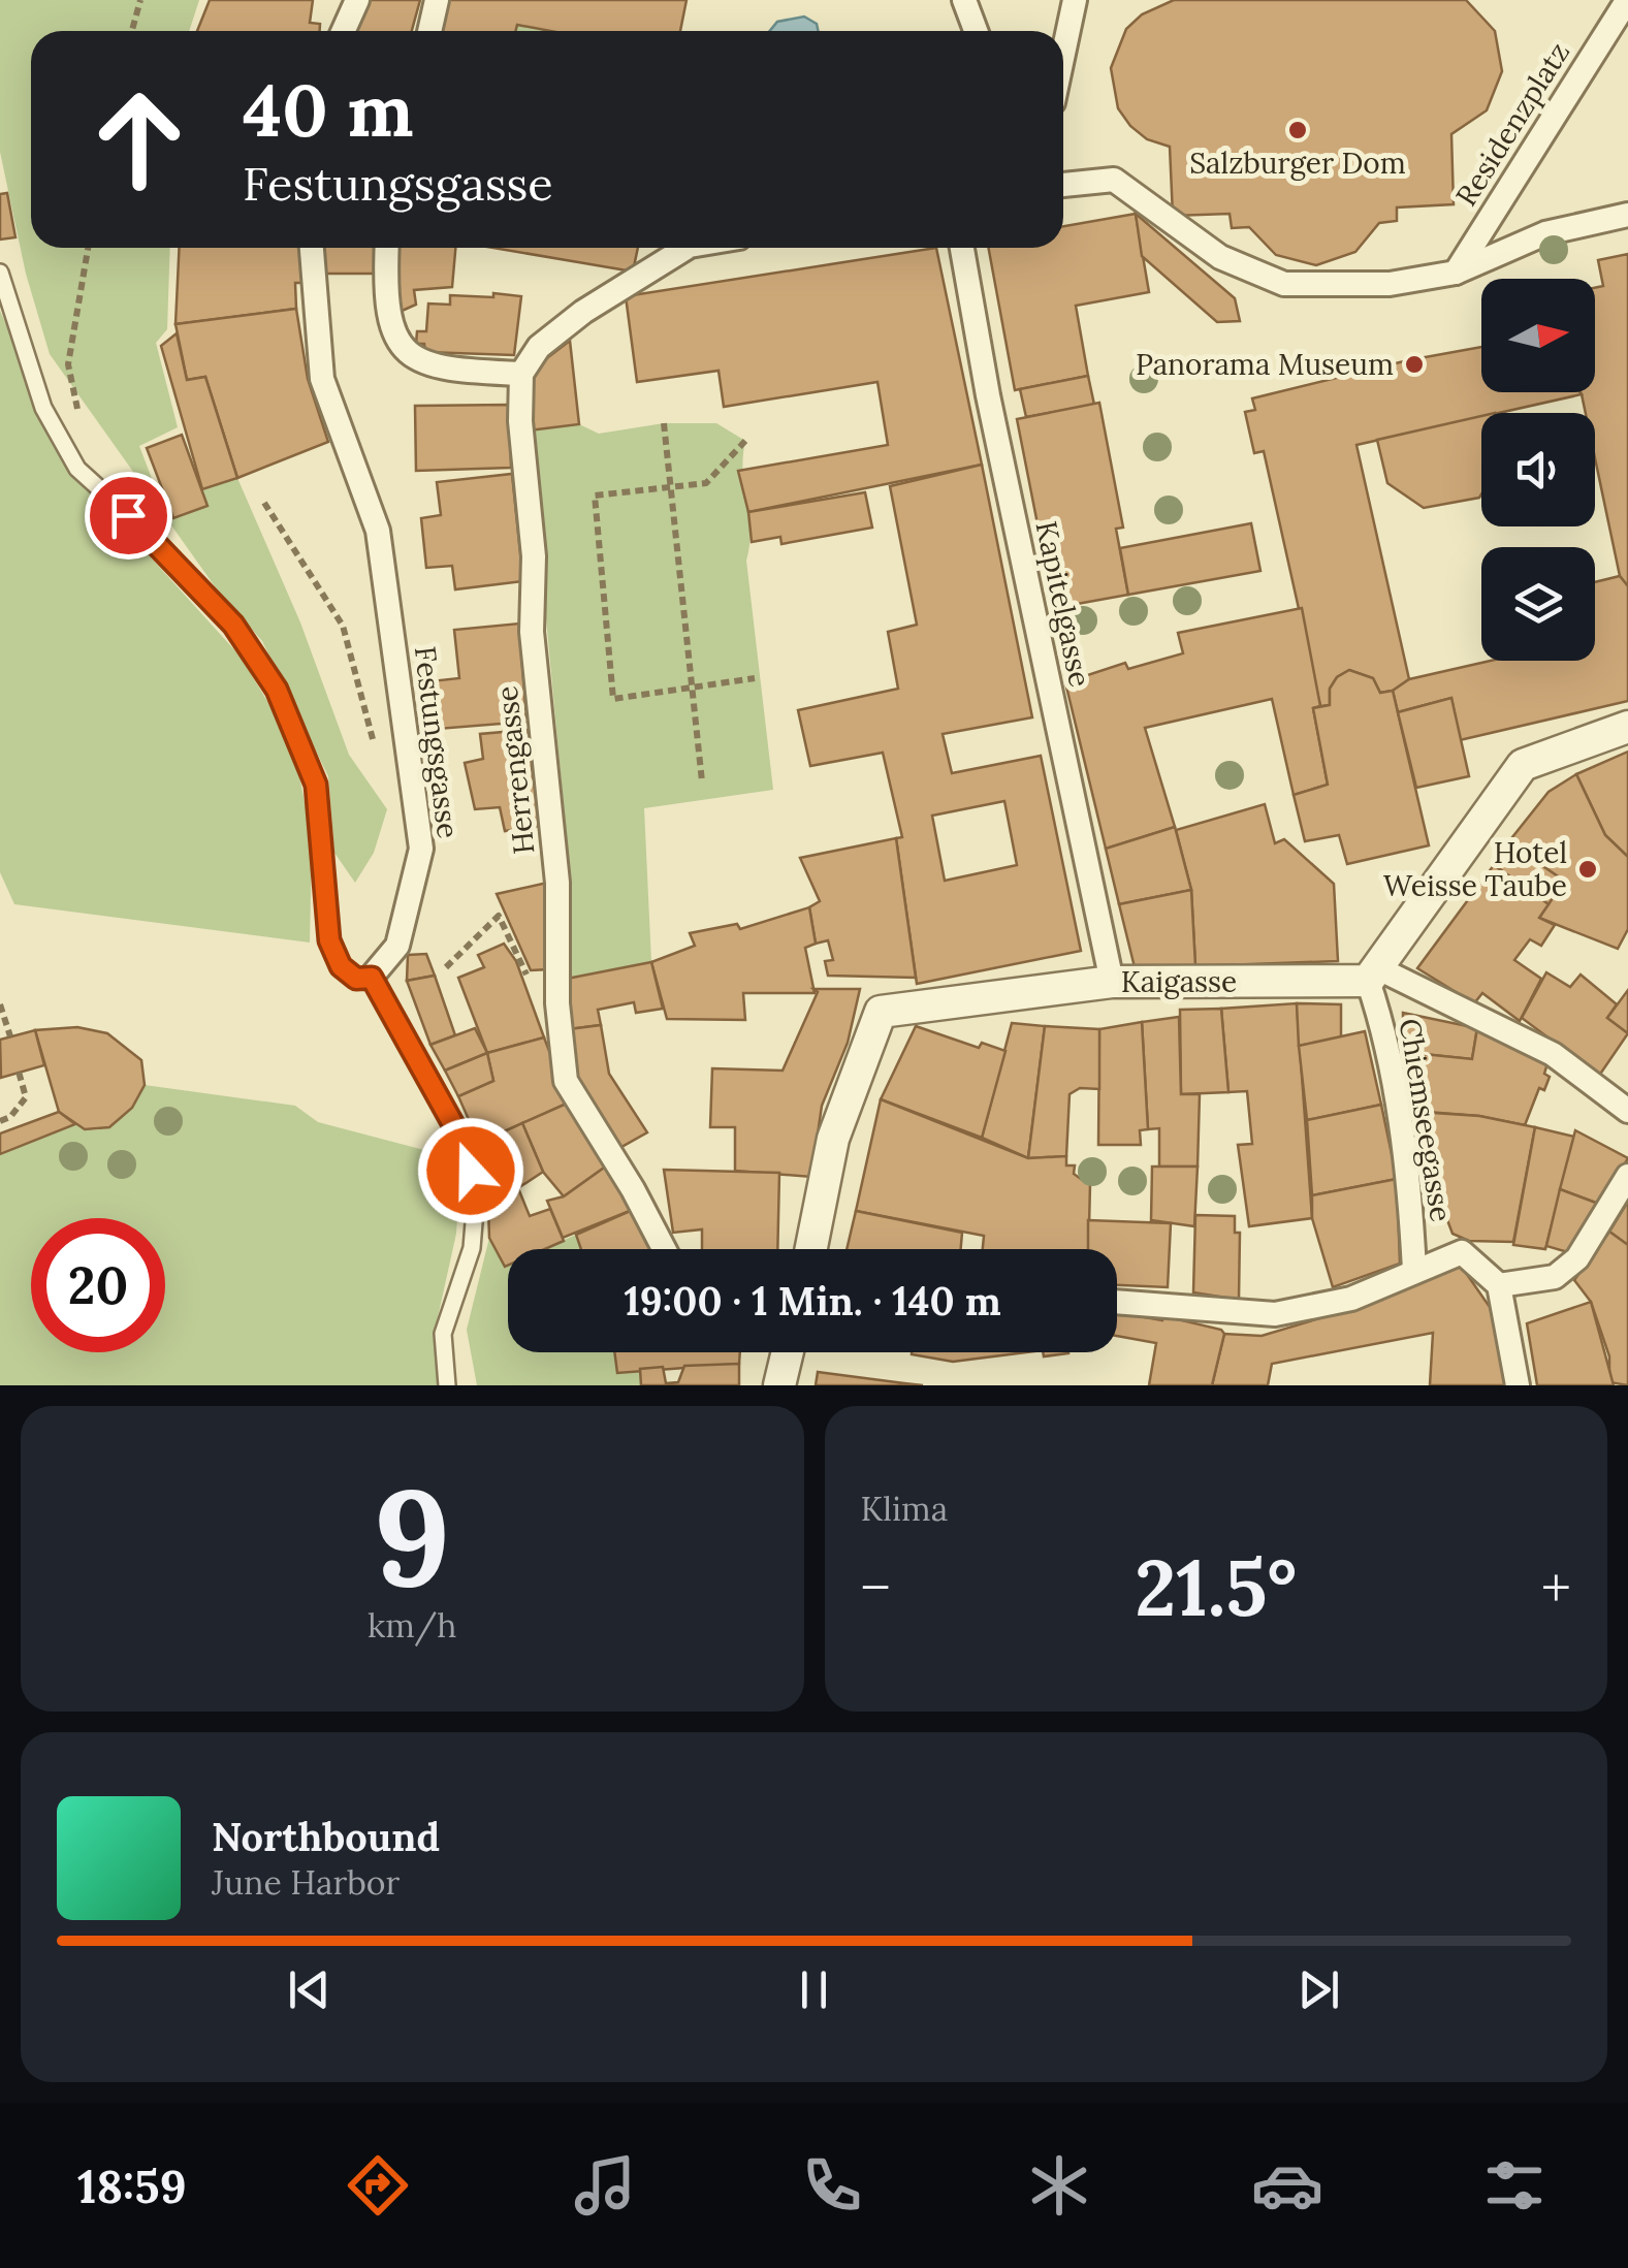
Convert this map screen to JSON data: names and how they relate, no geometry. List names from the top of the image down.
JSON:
{
  "streets": {
    "street": [
      "Residenzplatz",
      "Kapitelgasse",
      "Festungsgasse",
      "Herrengasse",
      "Kaigasse",
      "Chiemseegasse"
    ]
  },
  "crossings": [
    ["Kapitelgasse", "Kaigasse"],
    ["Kaigasse", "Chiemseegasse"]
  ],
  "places": ["Salzburger Dom", "Panorama Museum", "Hotel Weisse Taube"],
  "north": "right",
  "page": {
    "turn": ["40 m", "Festungsgasse"],
    "limit": "20",
    "trip": "19:00 · 1 Min. · 140 m",
    "tile": [
      ["9", "km/h"],
      "Klima"
    ],
    "heat": ["−", "21.5°", "+"],
    "song": ["Northbound", "June Harbor"],
    "tabs": "18:59"
  }
}
